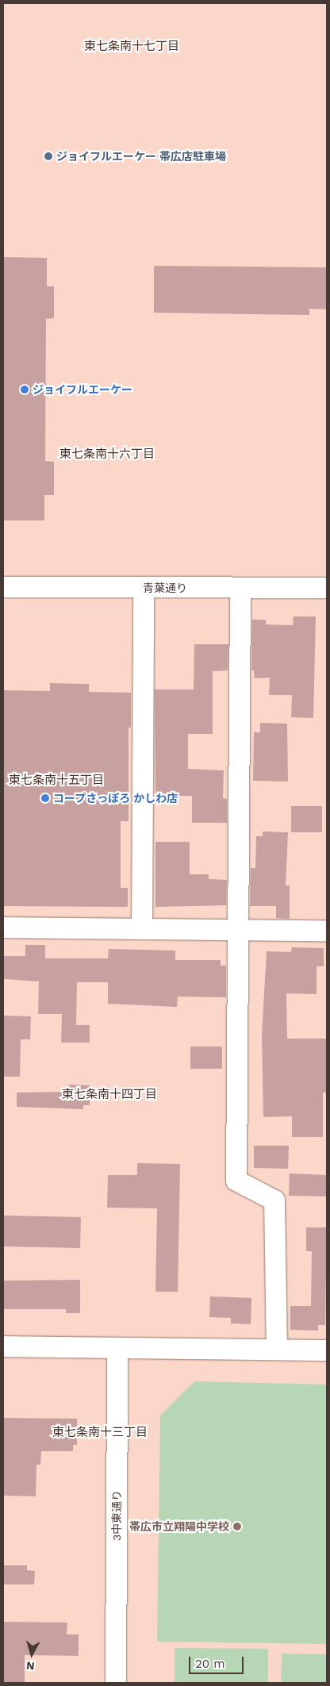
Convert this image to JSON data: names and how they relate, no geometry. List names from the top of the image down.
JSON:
{
  "streets": {
    "street": ["青葉通り", "3中東通り"]
  },
  "districts": [
    "東七条南十七丁目",
    "東七条南十六丁目",
    "東七条南十五丁目",
    "東七条南十四丁目",
    "東七条南十三丁目"
  ],
  "places": [
    "ジョイフルエーケー 帯広店駐車場",
    "ジョイフルエーケー",
    "コープさっぽろ かしわ店",
    "帯広市立翔陽中学校"
  ],
  "scale_bar": "20 m",
  "north": "bottom"
}
